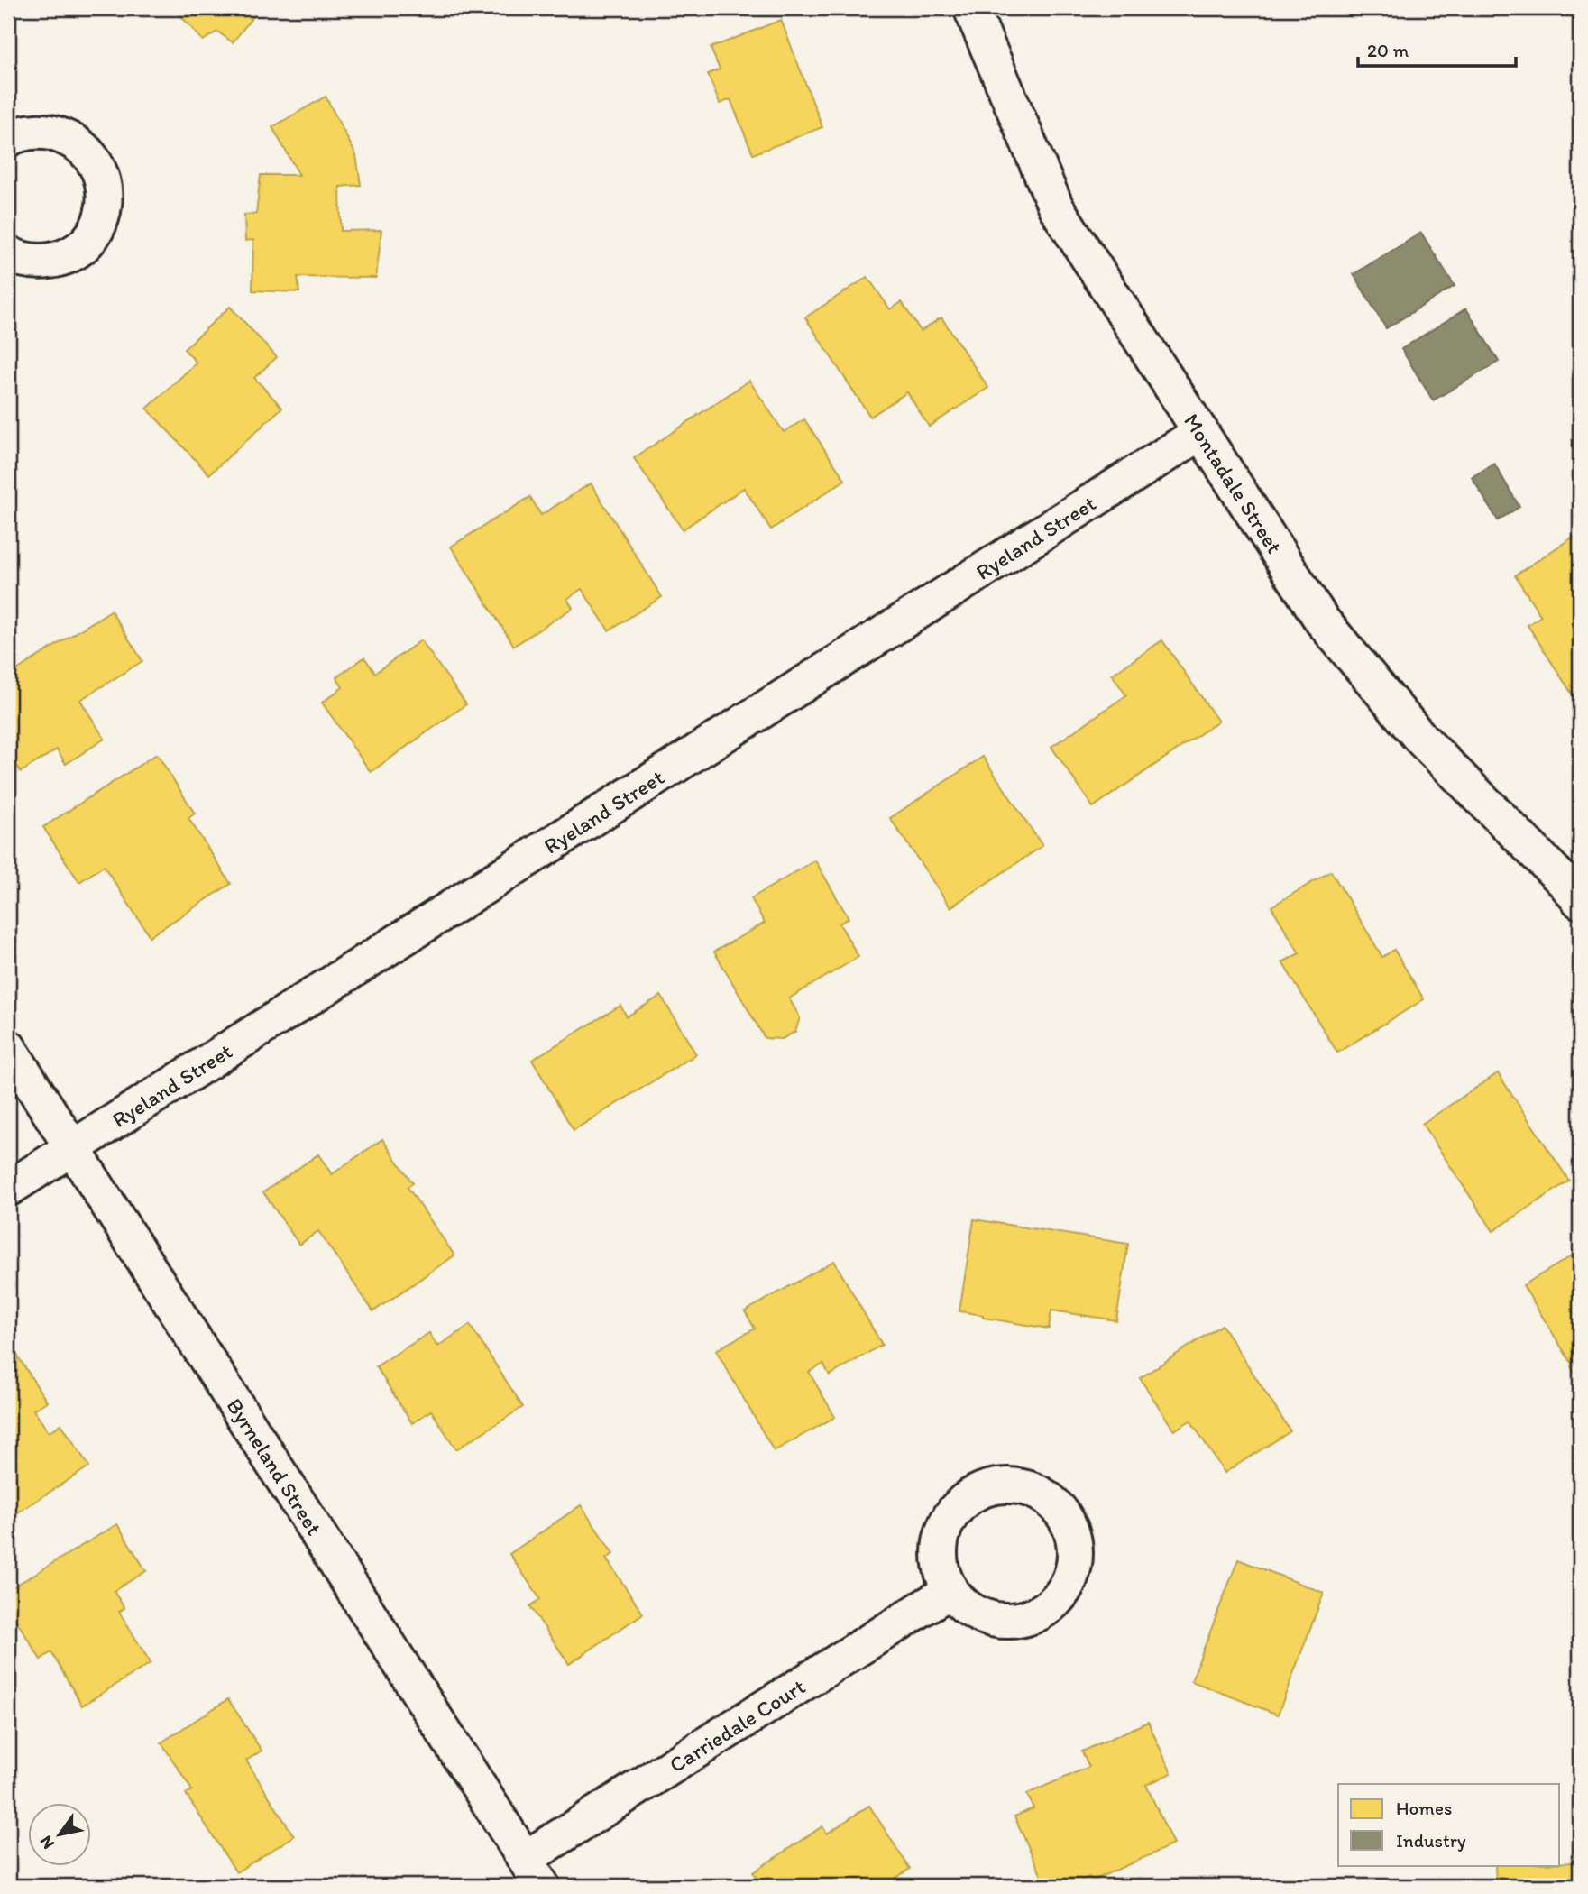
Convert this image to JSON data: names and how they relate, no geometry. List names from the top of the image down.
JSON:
{
  "streets": {
    "street": [
      "Montadale Street",
      "Ryeland Street",
      "Byrneland Street",
      "Carriedale Court"
    ]
  },
  "crossings": [
    ["Montadale Street", "Ryeland Street"],
    ["Ryeland Street", "Byrneland Street"],
    ["Byrneland Street", "Carriedale Court"]
  ],
  "legend": ["Homes", "Industry"],
  "scale_bar": "20 m",
  "north": "bottom left"
}
